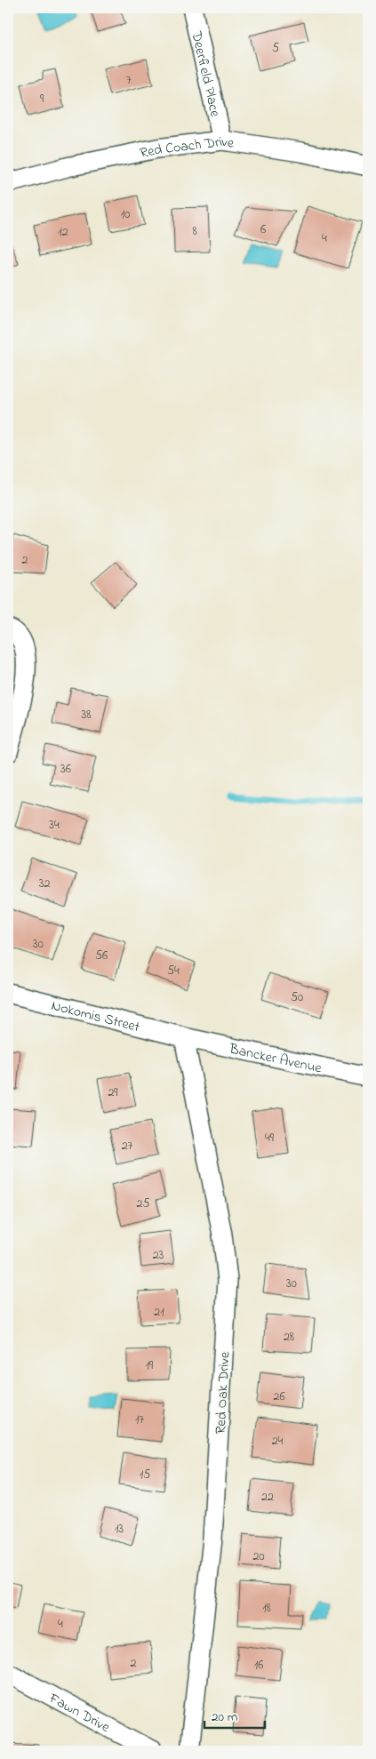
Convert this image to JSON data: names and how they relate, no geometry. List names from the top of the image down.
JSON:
{
  "streets": {
    "street": [
      "Deerfield Place",
      "Red Coach Drive",
      "Nokomis Street",
      "Bancker Avenue",
      "Red Oak Drive",
      "Fawn Drive"
    ]
  },
  "crossings": [
    ["Deerfield Place", "Red Coach Drive"],
    ["Nokomis Street", "Bancker Avenue"],
    ["Nokomis Street", "Red Oak Drive"],
    ["Bancker Avenue", "Red Oak Drive"]
  ],
  "house_numbers": [
    "5",
    "7",
    "9",
    "10",
    "6",
    "8",
    "12",
    "4",
    "2",
    "38",
    "36",
    "34",
    "32",
    "30",
    "56",
    "54",
    "50",
    "29",
    "49",
    "27",
    "25",
    "23",
    "30",
    "21",
    "28",
    "19",
    "26",
    "17",
    "24",
    "15",
    "22",
    "13",
    "20",
    "18",
    "4",
    "2",
    "16"
  ],
  "scale_bar": "20 m"
}
